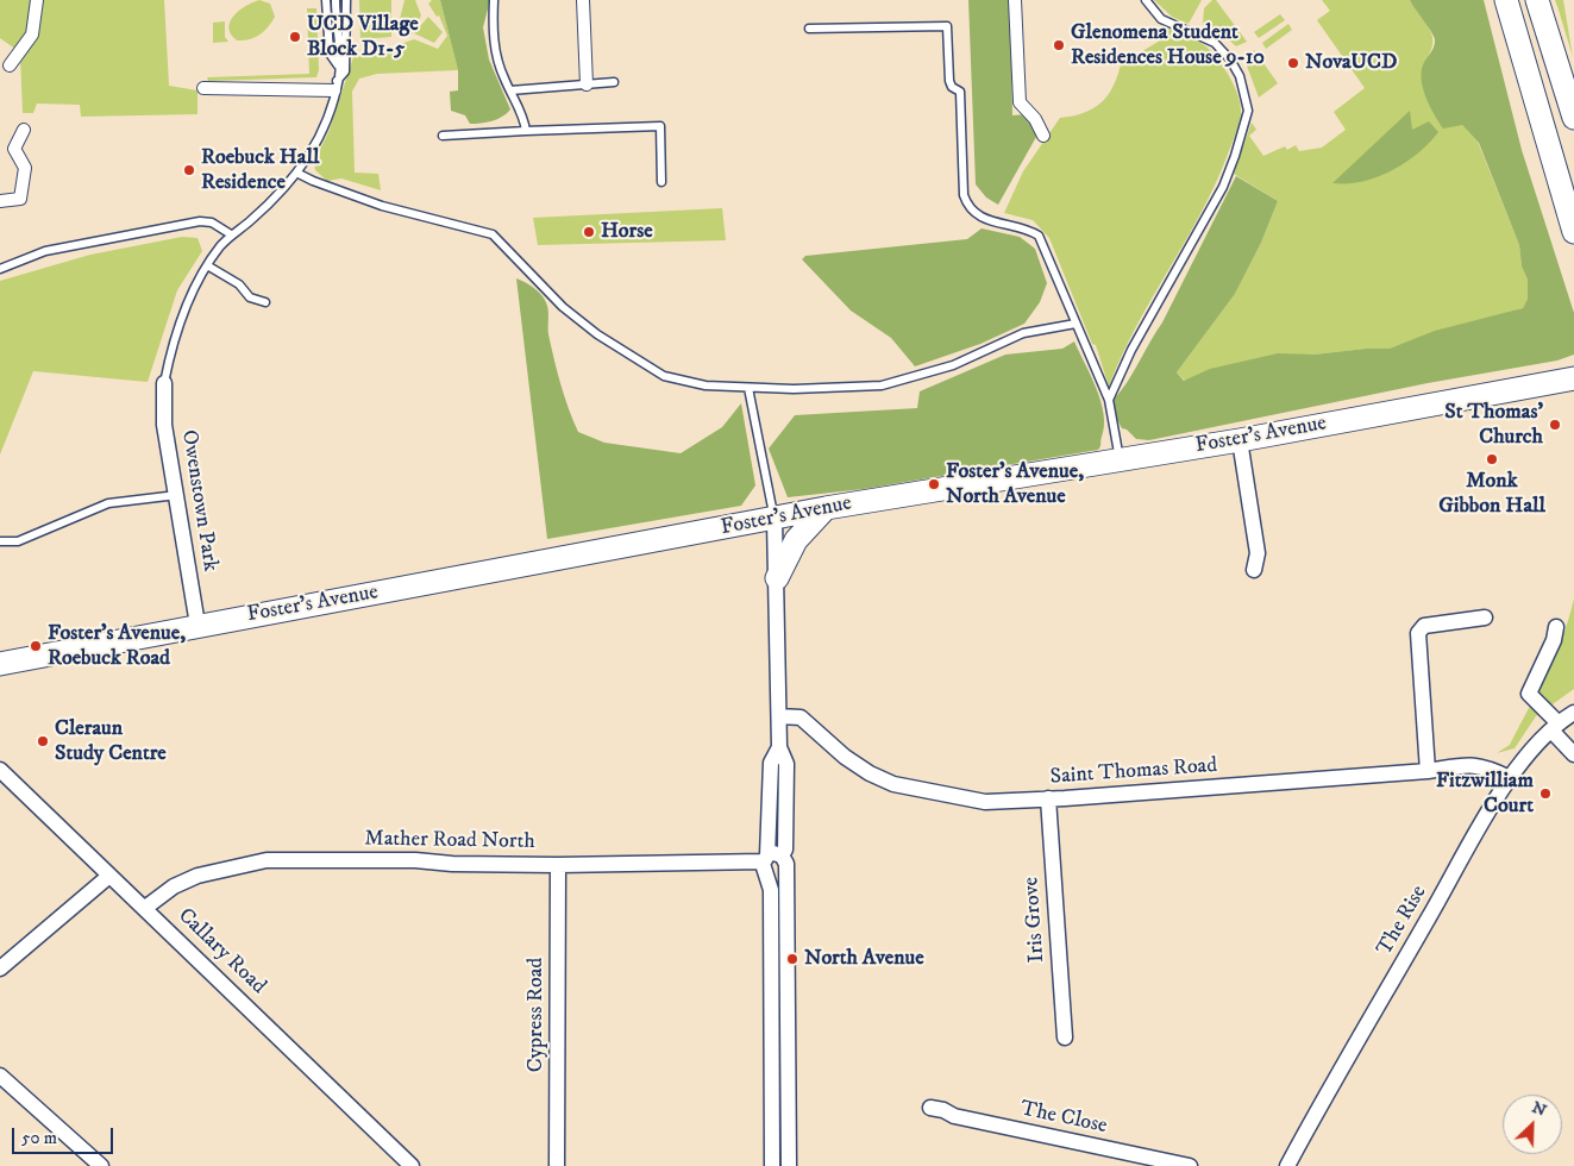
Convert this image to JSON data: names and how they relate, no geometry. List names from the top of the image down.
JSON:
{
  "streets": {
    "main road": ["Foster's Avenue"],
    "street": [
      "Owenstown Park",
      "Saint Thomas Road",
      "Mather Road North",
      "Iris Grove",
      "The Rise",
      "Callary Road",
      "Cypress Road",
      "The Close"
    ]
  },
  "crossings": [
    ["Foster's Avenue", "Owenstown Park"],
    ["Saint Thomas Road", "Iris Grove"],
    ["Saint Thomas Road", "The Rise"],
    ["Mather Road North", "Callary Road"],
    ["Mather Road North", "Cypress Road"]
  ],
  "places": [
    "UCD Village Block D1-5",
    "Glenomena Student Residences House 9-10",
    "NovaUCD",
    "Roebuck Hall Residence",
    "Horse",
    "St Thomas' Church",
    "Monk Gibbon Hall",
    "Foster's Avenue, North Avenue",
    "Foster's Avenue, Roebuck Road",
    "Cleraun Study Centre",
    "Fitzwilliam Court",
    "North Avenue"
  ],
  "scale_bar": "50 m",
  "north": "top right"
}
